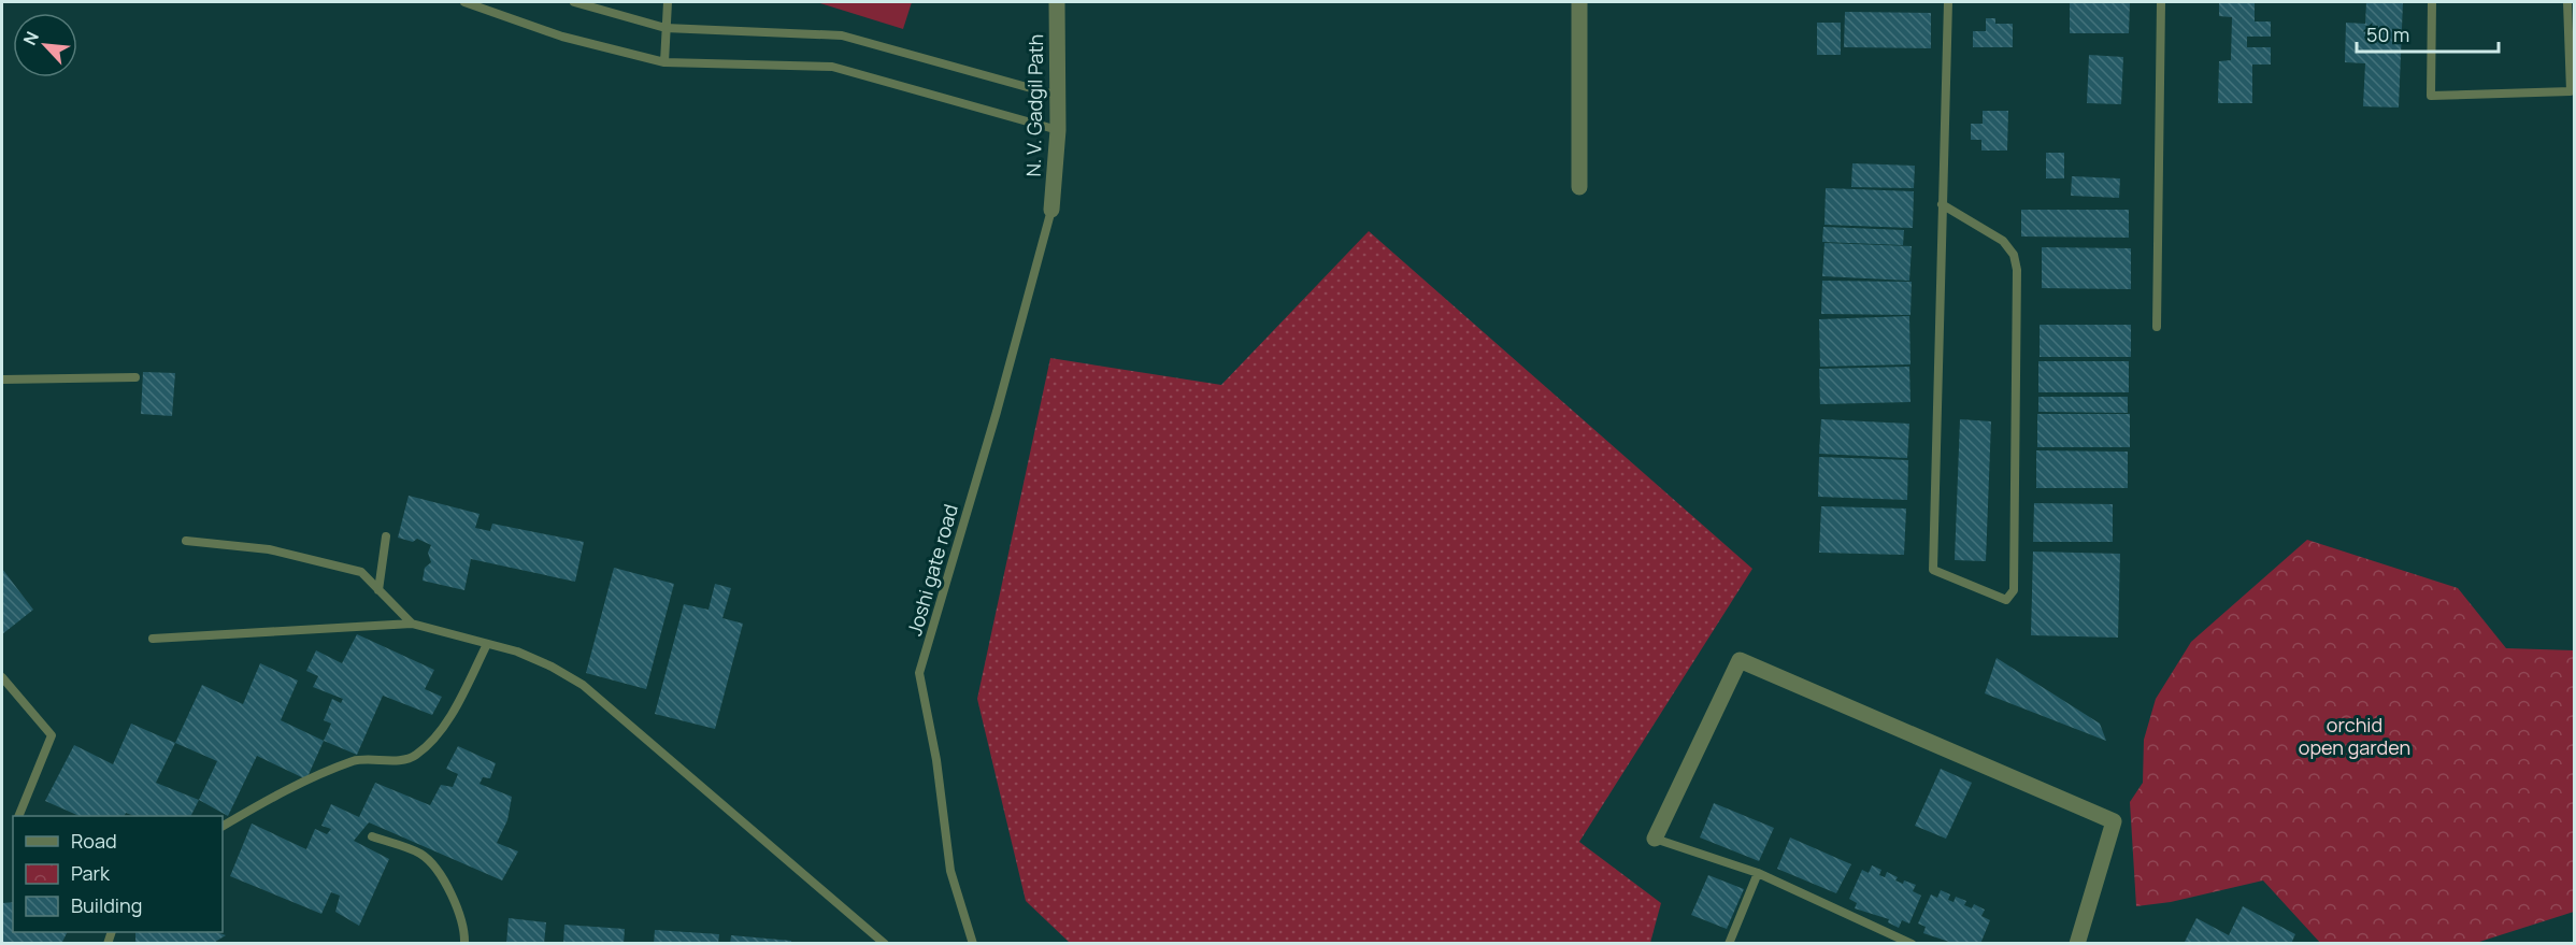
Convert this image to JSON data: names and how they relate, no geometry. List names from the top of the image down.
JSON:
{
  "streets": {
    "street": ["N. V. Gadgil Path"],
    "lane": ["Joshi gate road"]
  },
  "crossings": [
    ["N. V. Gadgil Path", "Joshi gate road"]
  ],
  "parks": ["orchid open garden"],
  "legend": ["Road", "Park", "Building"],
  "scale_bar": "50 m",
  "north": "top left"
}
